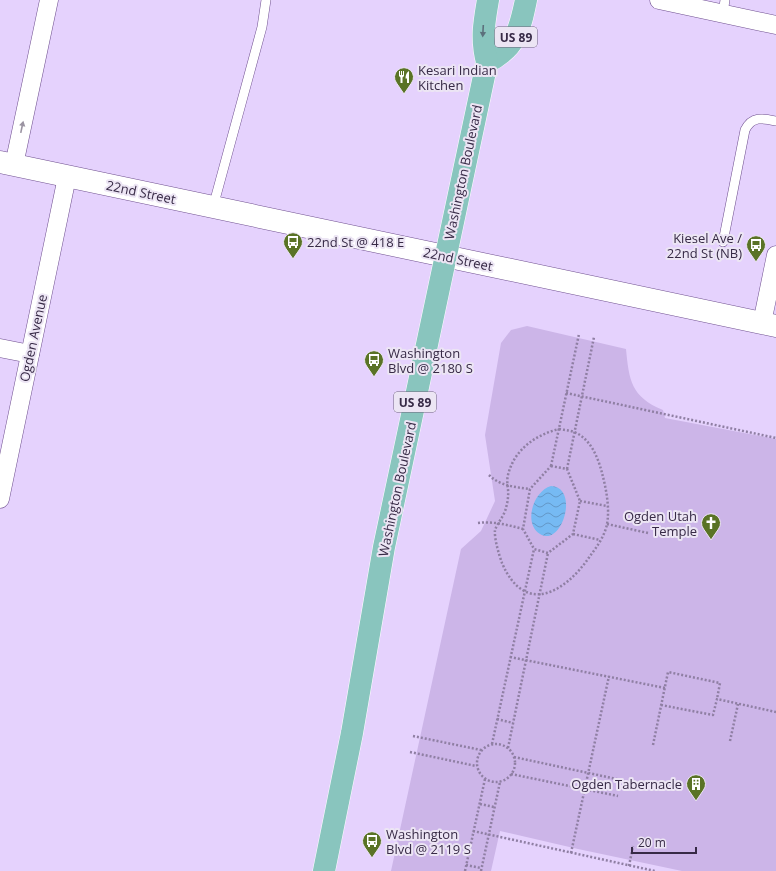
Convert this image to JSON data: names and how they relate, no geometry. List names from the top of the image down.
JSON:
{
  "streets": {
    "main road": ["US 89", "Washington Boulevard"],
    "street": ["22nd Street", "Ogden Avenue"]
  },
  "crossings": [
    ["US 89", "Washington Boulevard"],
    ["Washington Boulevard", "22nd Street"],
    ["22nd Street", "Ogden Avenue"]
  ],
  "places": {
    "restaurant": ["Kesari Indian Kitchen"],
    "bus stop": [
      "22nd St @ 418 E",
      "Kiesel Ave / 22nd St (NB)",
      "Washington Blvd @ 2180 S",
      "Washington Blvd @ 2119 S"
    ],
    "church": ["Ogden Utah Temple"],
    "building": ["Ogden Tabernacle"]
  },
  "scale_bar": "20 m"
}
